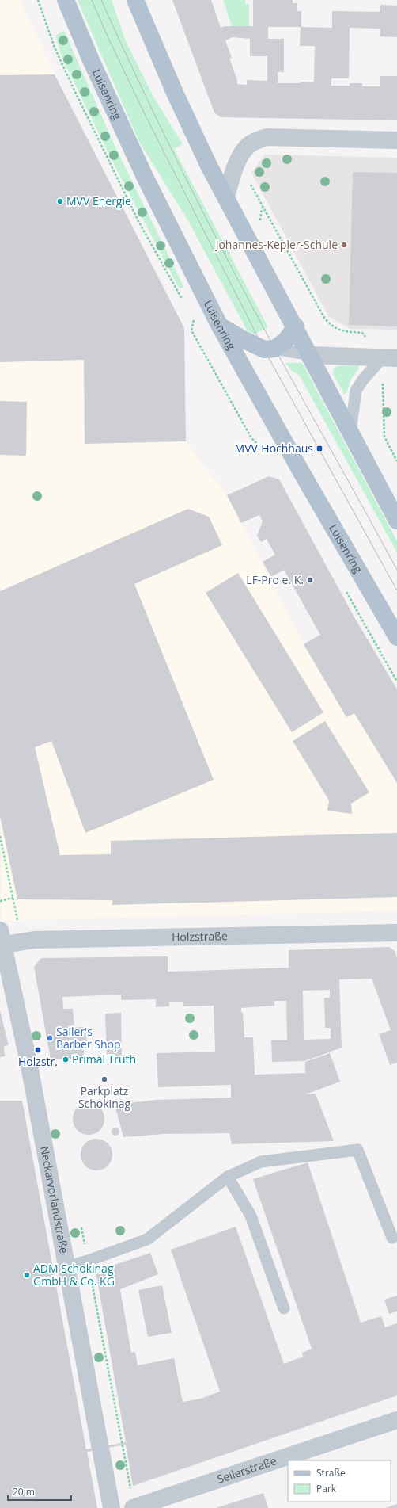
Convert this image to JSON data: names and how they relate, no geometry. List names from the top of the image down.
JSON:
{
  "streets": {
    "main road": ["Luisenring"],
    "street": ["Holzstraße", "Neckarvorlandstraße", "Seilerstraße"]
  },
  "crossings": [
    ["Holzstraße", "Neckarvorlandstraße"]
  ],
  "places": {
    "other": [
      "MVV Energie",
      "Johannes-Kepler-Schule",
      "LF-Pro e. K.",
      "Sailer's Barber Shop",
      "Primal Truth",
      "Parkplatz Schokinag",
      "ADM Schokinag GmbH & Co. KG"
    ],
    "transit": ["MVV-Hochhaus", "Holzstr."]
  },
  "legend": ["Straße", "Park"],
  "scale_bar": "20 m"
}
